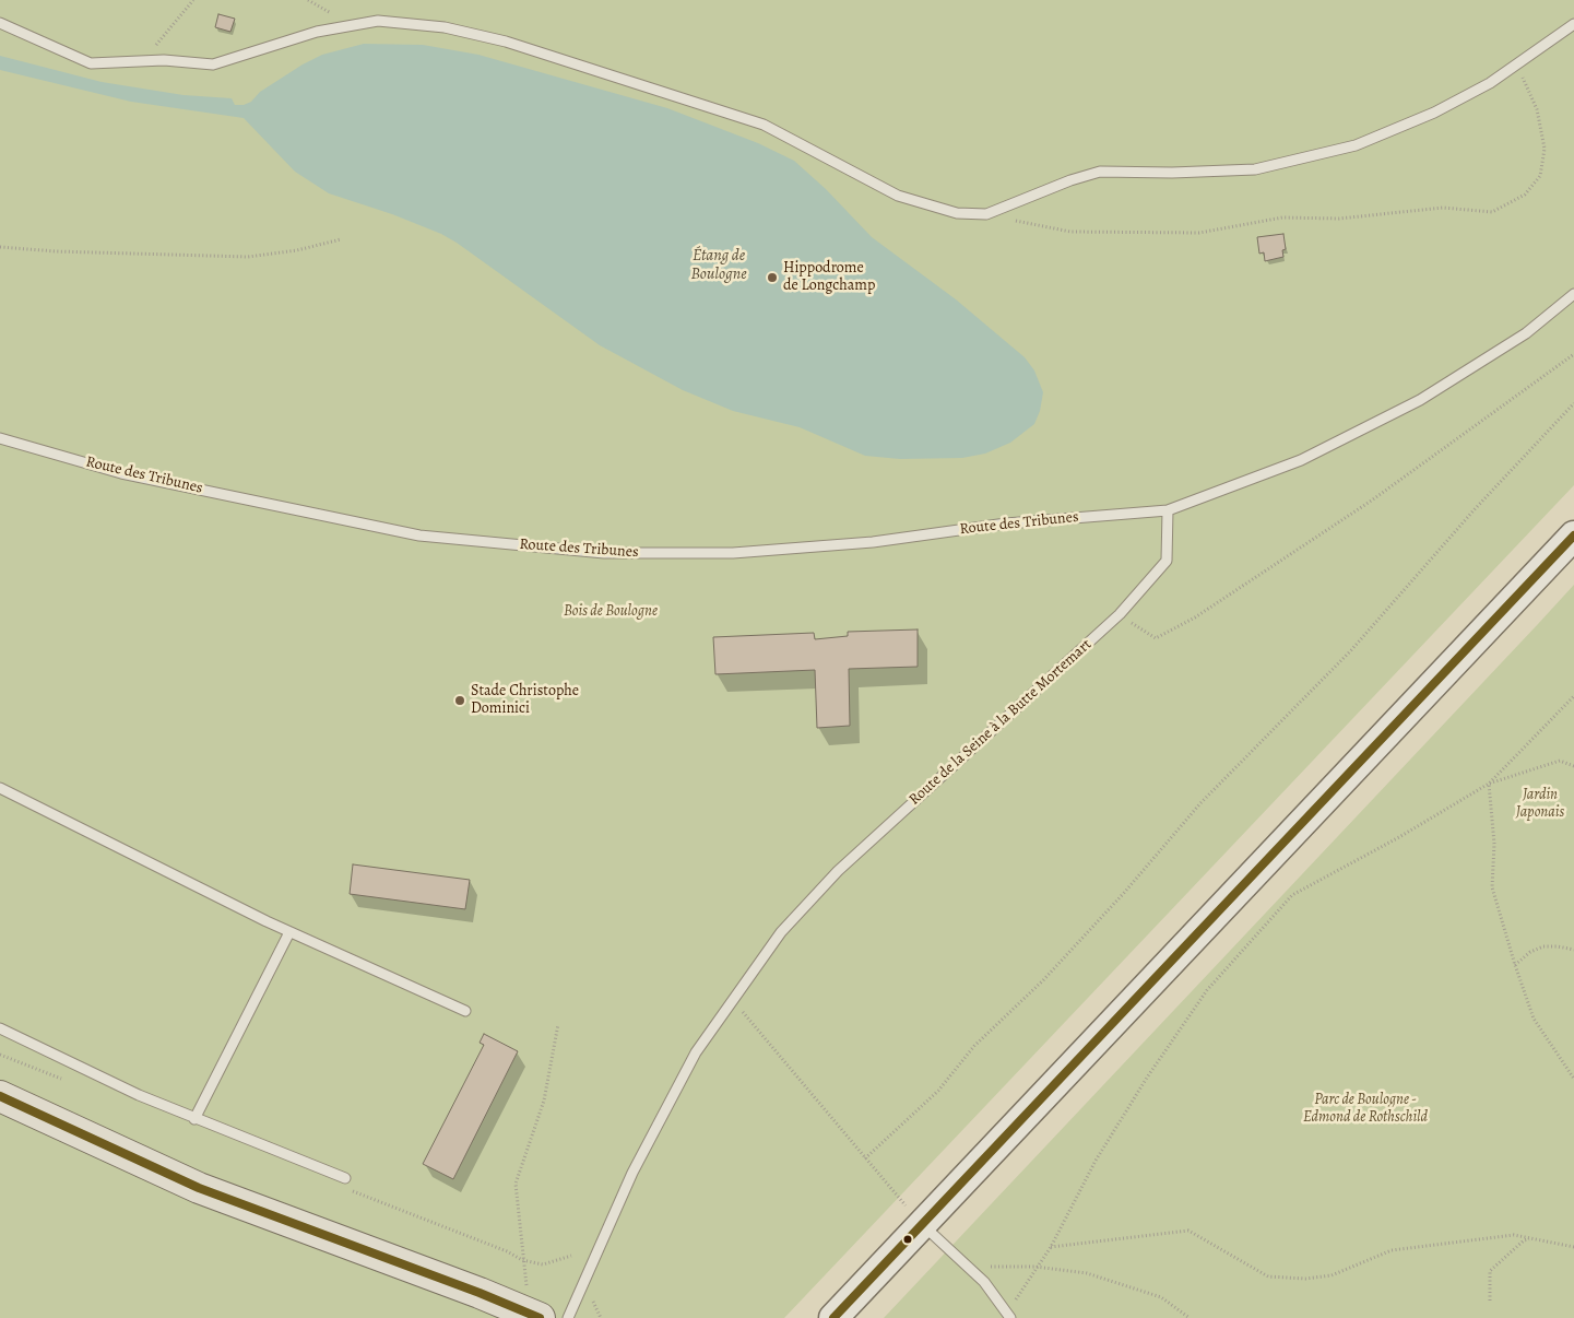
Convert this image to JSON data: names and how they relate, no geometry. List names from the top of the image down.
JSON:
{
  "streets": {
    "lane": ["Route des Tribunes", "Route de la Seine à la Butte Mortemart"]
  },
  "crossings": [
    ["Route des Tribunes", "Route de la Seine à la Butte Mortemart"]
  ],
  "water": ["Étang de Boulogne"],
  "parks": ["Bois de Boulogne", "Jardin Japonais", "Parc de Boulogne - Edmond de Rothschild"],
  "places": ["Hippodrome de Longchamp", "Stade Christophe Dominici"]
}
